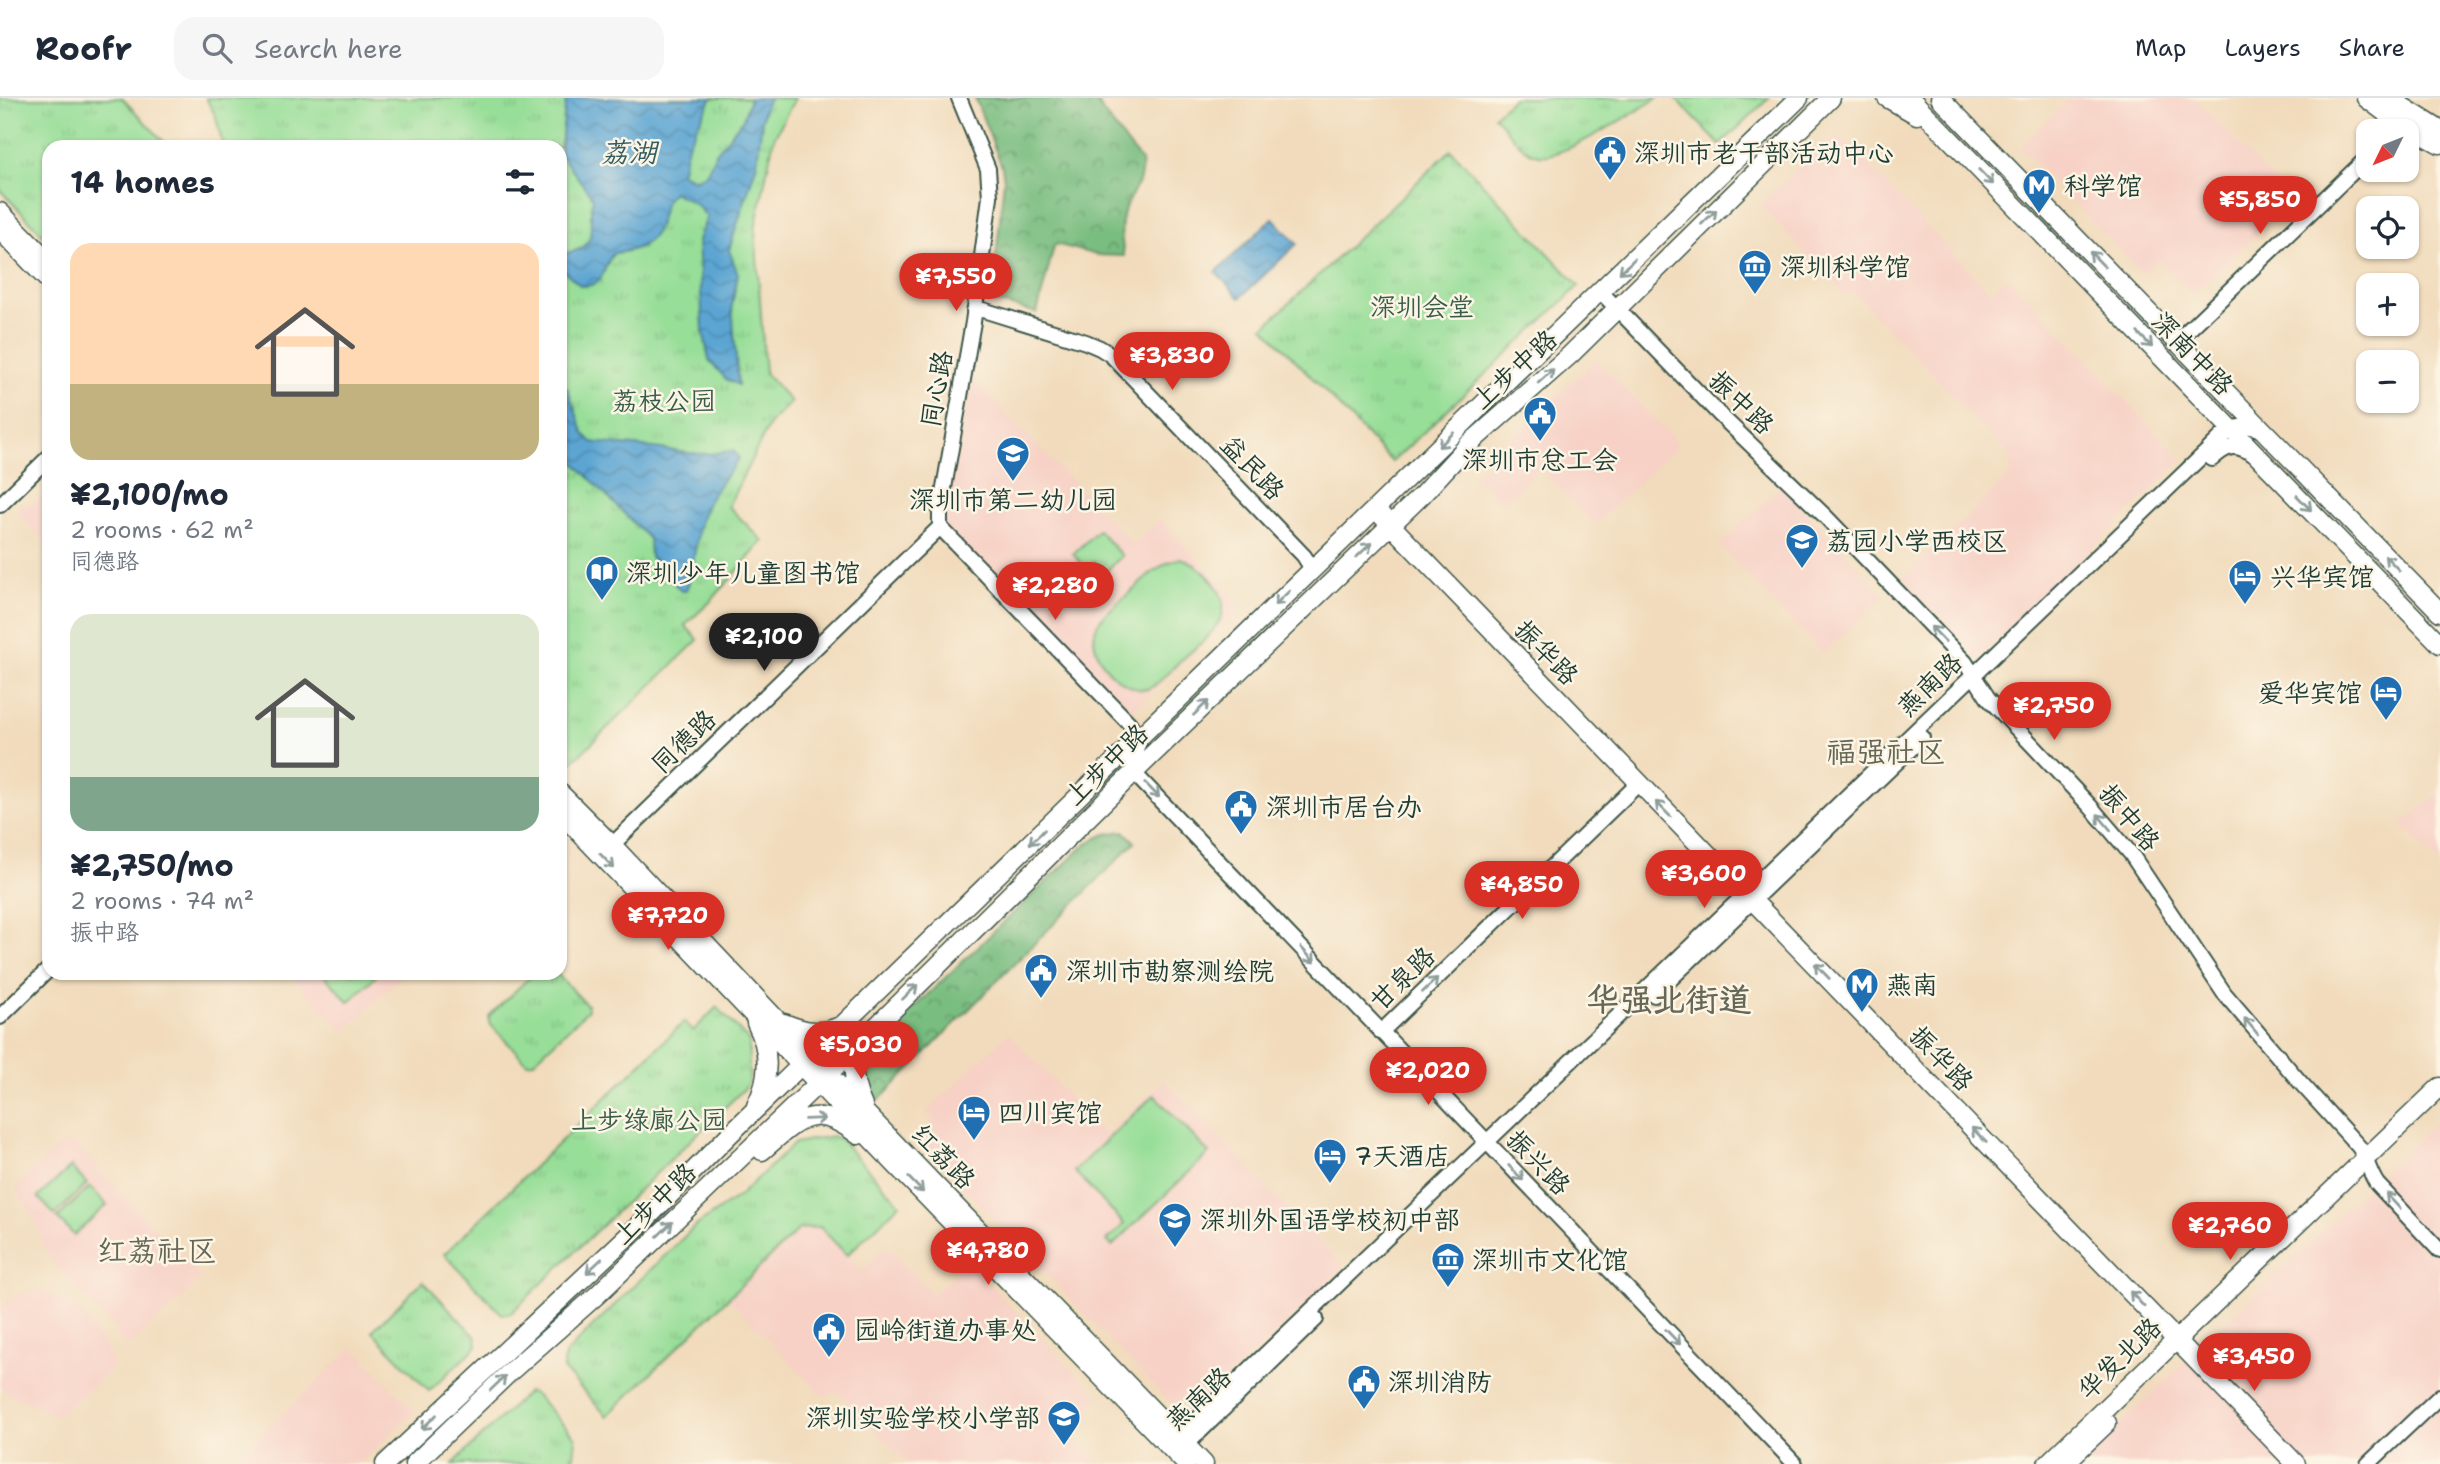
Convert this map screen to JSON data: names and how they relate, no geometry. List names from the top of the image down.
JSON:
{
  "streets": {
    "main road": [
      "深南中路",
      "上步中路",
      "振华路",
      "红荔路",
      "华发北路"
    ],
    "street": [
      "同心路",
      "振中路",
      "益民路",
      "燕南路",
      "同德路",
      "甘泉路",
      "振兴路"
    ]
  },
  "crossings": [
    ["深南中路", "燕南路"],
    ["上步中路", "振中路"],
    ["上步中路", "益民路"],
    ["上步中路", "振华路"],
    ["上步中路", "红荔路"],
    ["上步中路", "振兴路"],
    ["同心路", "益民路"],
    ["同心路", "同德路"],
    ["振中路", "燕南路"],
    ["振中路", "华发北路"],
    ["振华路", "燕南路"],
    ["振华路", "甘泉路"],
    ["振华路", "华发北路"],
    ["燕南路", "红荔路"],
    ["燕南路", "振兴路"],
    ["同德路", "红荔路"],
    ["甘泉路", "振兴路"]
  ],
  "one_way": [
    "振中路",
    "振华路",
    "甘泉路",
    "振兴路"
  ],
  "districts": ["福强社区", "华强北街道", "红荔社区"],
  "water": ["荔湖"],
  "parks": ["深圳会堂", "荔枝公园", "上步绿廊公园"],
  "places": {
    "public building": [
      "深圳市老干部活动中心",
      "深圳市总工会",
      "深圳市居台办",
      "深圳市勘察测绘院",
      "园岭街道办事处",
      "深圳消防"
    ],
    "metro station": ["科学馆", "燕南"],
    "museum": ["深圳科学馆", "深圳市文化馆"],
    "school or university": [
      "深圳市第二幼儿园",
      "荔园小学西校区",
      "深圳外国语学校初中部",
      "深圳实验学校小学部"
    ],
    "library": ["深圳少年儿童图书馆"],
    "hotel": [
      "兴华宾馆",
      "爱华宾馆",
      "四川宾馆",
      "7天酒店"
    ]
  },
  "north": "bottom left",
  "page": {
    "header": "Roofr",
    "search": "Search here",
    "nav": ["Map", "Layers", "Share"],
    "map_buttons": ["+", "−"],
    "heading": "14 homes",
    "price": [
      "¥5,850",
      "¥7,550",
      "¥3,830",
      "¥2,280",
      "¥2,100",
      "¥2,750",
      "¥3,600",
      "¥4,850",
      "¥7,720",
      "¥5,030",
      "¥2,020",
      "¥2,760",
      "¥4,780",
      "¥3,450"
    ],
    "list": [
      {
        "name": "¥2,100/mo",
        "note": "2 rooms · 62 m² · 同德路"
      },
      {
        "name": "¥2,750/mo",
        "note": "2 rooms · 74 m² · 振中路"
      }
    ]
  }
}
